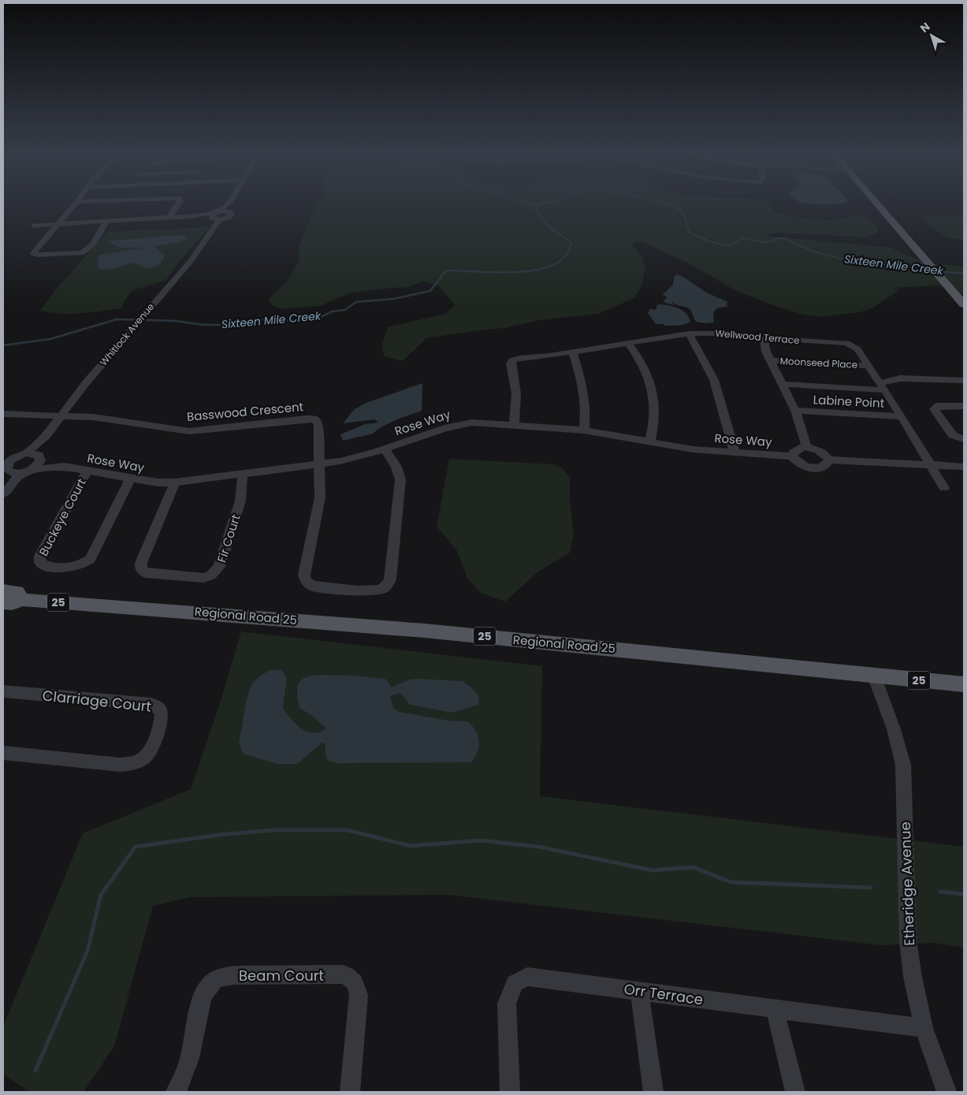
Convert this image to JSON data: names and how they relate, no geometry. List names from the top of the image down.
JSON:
{
  "streets": {
    "main road": ["25", "Regional Road 25"],
    "street": [
      "Whitlock Avenue",
      "Wellwood Terrace",
      "Moonseed Place",
      "Labine Point",
      "Basswood Crescent",
      "Rose Way",
      "Buckeye Court",
      "Fir Court",
      "Clarriage Court",
      "Etheridge Avenue",
      "Beam Court",
      "Orr Terrace"
    ]
  },
  "crossings": [
    ["Whitlock Avenue", "Basswood Crescent"],
    ["Whitlock Avenue", "Rose Way"],
    ["Wellwood Terrace", "Moonseed Place"],
    ["Wellwood Terrace", "Labine Point"],
    ["Wellwood Terrace", "Rose Way"],
    ["Basswood Crescent", "Rose Way"],
    ["Rose Way", "Buckeye Court"],
    ["Rose Way", "Fir Court"],
    ["Regional Road 25", "Etheridge Avenue"],
    ["Etheridge Avenue", "Orr Terrace"]
  ],
  "water": ["Sixteen Mile Creek"],
  "north": "top left"
}
